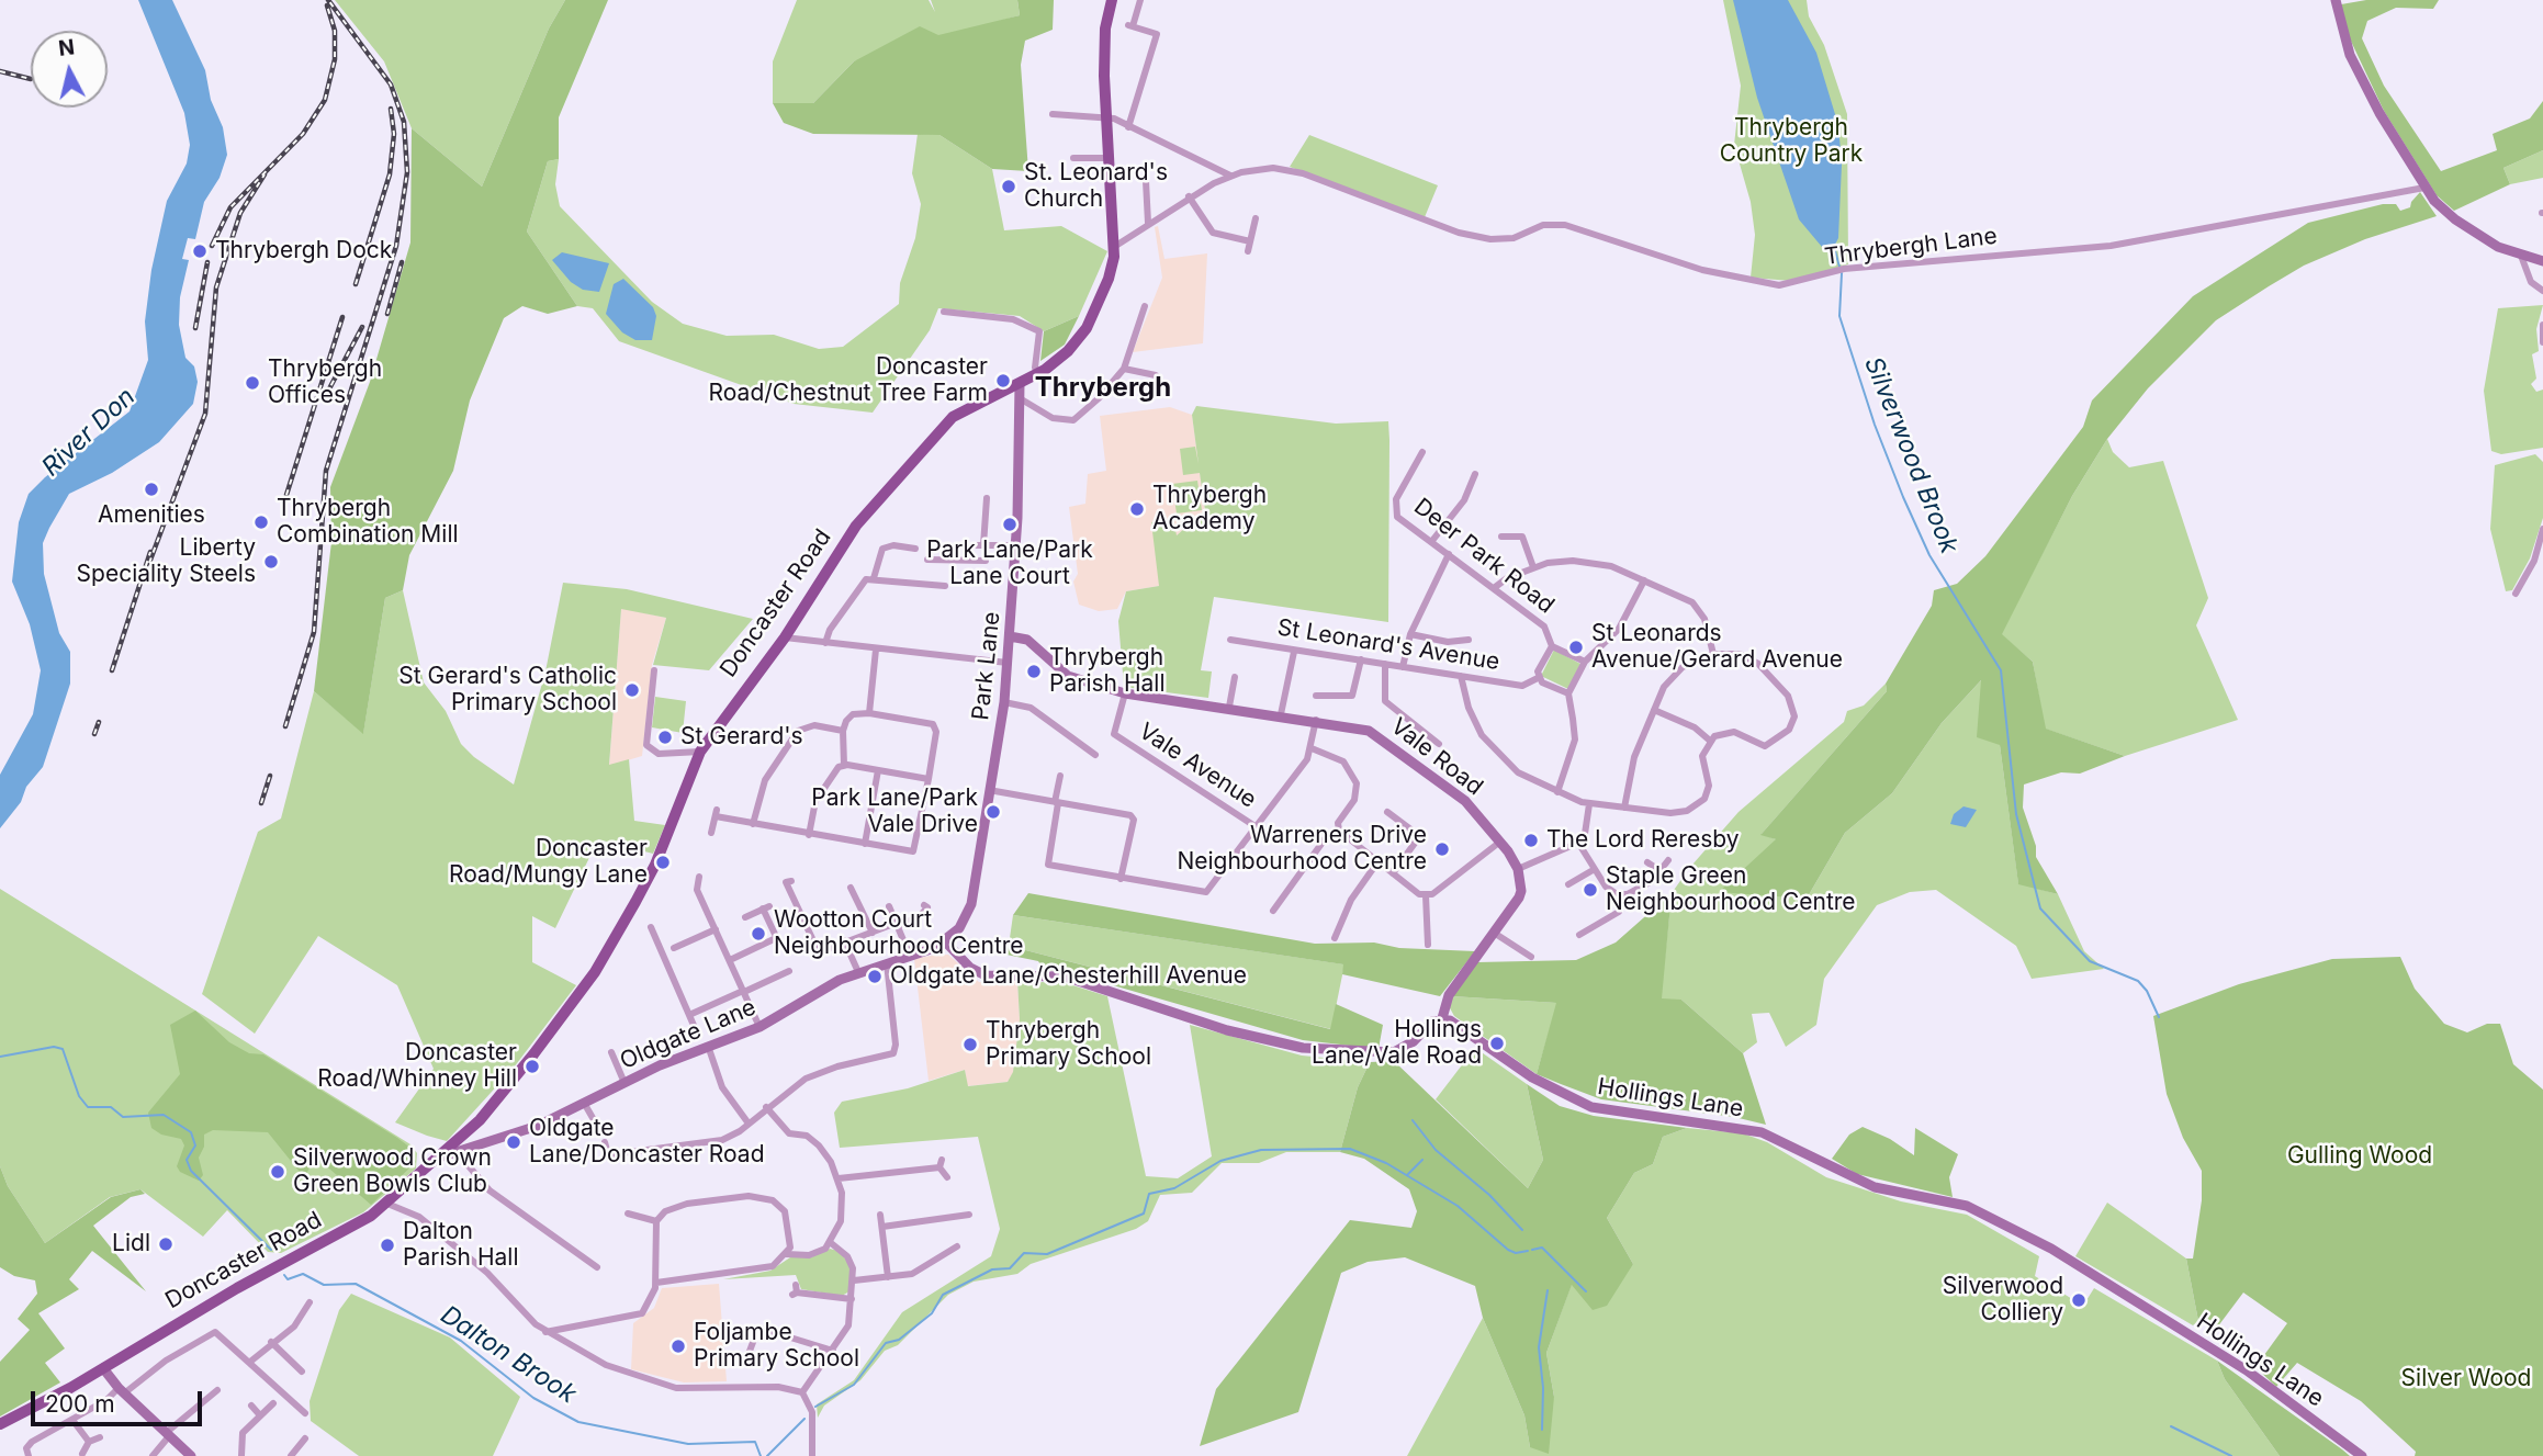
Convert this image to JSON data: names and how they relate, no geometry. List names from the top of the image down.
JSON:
{
  "streets": {
    "main road": ["Doncaster Road"],
    "street": [
      "Thrybergh Lane",
      "Deer Park Road",
      "St Leonard's Avenue",
      "Park Lane",
      "Vale Road",
      "Vale Avenue",
      "Oldgate Lane",
      "Hollings Lane"
    ]
  },
  "crossings": [
    ["Doncaster Road", "Park Lane"],
    ["Doncaster Road", "Oldgate Lane"],
    ["Park Lane", "Vale Road"],
    ["Park Lane", "Oldgate Lane"],
    ["Vale Road", "Vale Avenue"]
  ],
  "districts": ["Thrybergh"],
  "water": ["River Don", "Silverwood Brook", "Dalton Brook"],
  "parks": ["Thrybergh Country Park", "Gulling Wood", "Silver Wood"],
  "places": [
    "St. Leonard's Church",
    "Thrybergh Dock",
    "Doncaster Road/Chestnut Tree Farm",
    "Thrybergh Offices",
    "Amenities",
    "Thrybergh Academy",
    "Thrybergh Combination Mill",
    "Park Lane/Park Lane Court",
    "Liberty Speciality Steels",
    "St Leonards Avenue/Gerard Avenue",
    "Thrybergh Parish Hall",
    "St Gerard's Catholic Primary School",
    "St Gerard's",
    "Park Lane/Park Vale Drive",
    "The Lord Reresby",
    "Warreners Drive Neighbourhood Centre",
    "Doncaster Road/Mungy Lane",
    "Staple Green Neighbourhood Centre",
    "Wootton Court Neighbourhood Centre",
    "Oldgate Lane/Chesterhill Avenue",
    "Hollings Lane/Vale Road",
    "Thrybergh Primary School",
    "Doncaster Road/Whinney Hill",
    "Oldgate Lane/Doncaster Road",
    "Silverwood Crown Green Bowls Club",
    "Lidl",
    "Dalton Parish Hall",
    "Silverwood Colliery",
    "Foljambe Primary School"
  ],
  "scale_bar": "200 m",
  "north": "top"
}
